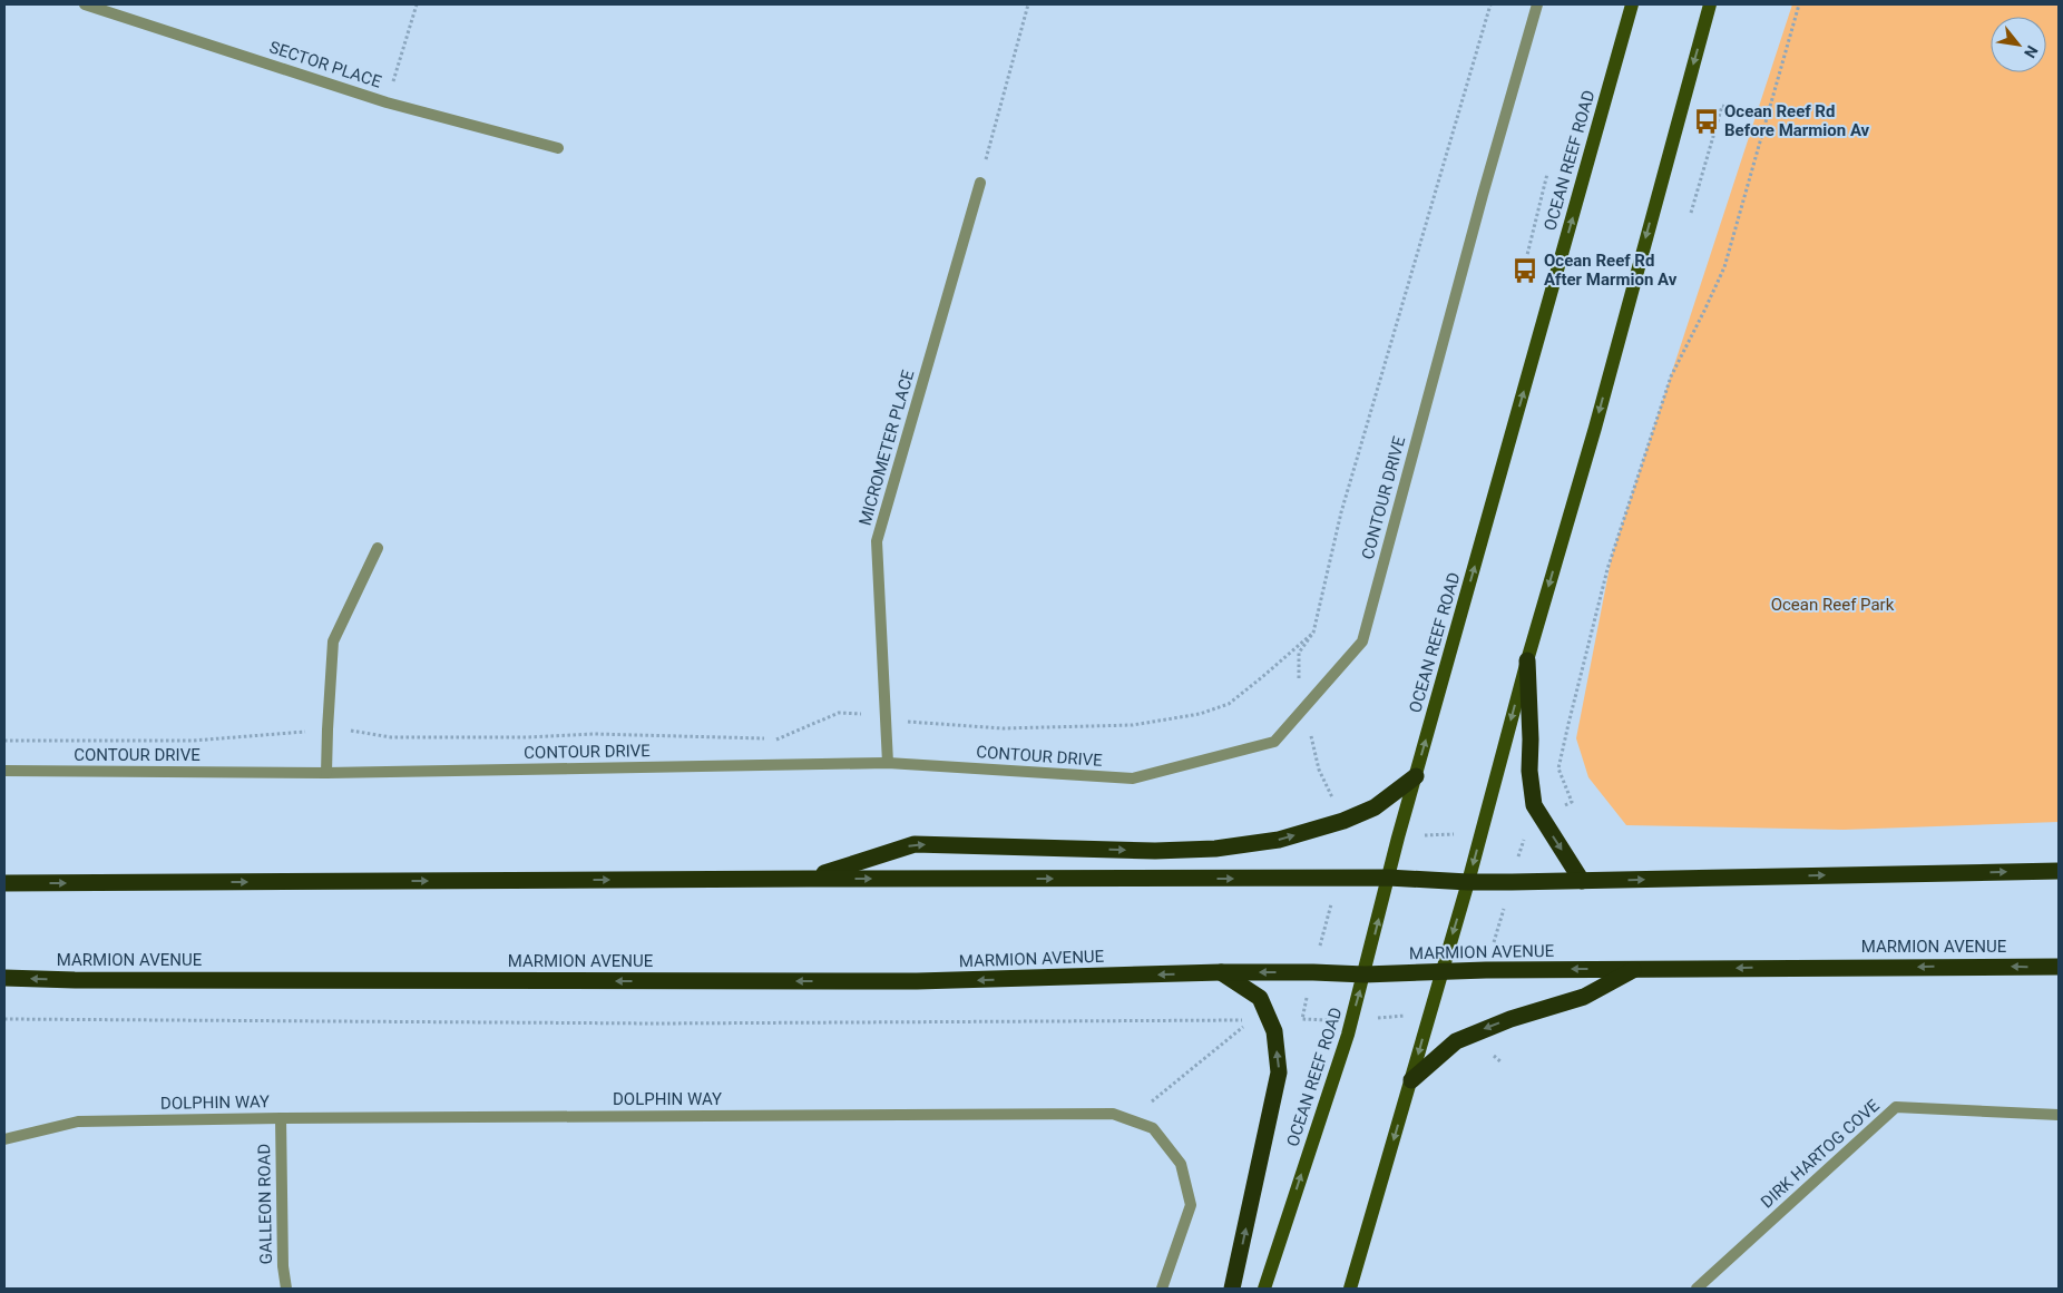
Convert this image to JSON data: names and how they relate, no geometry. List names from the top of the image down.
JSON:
{
  "streets": {
    "highway": ["MARMION AVENUE"],
    "main road": ["OCEAN REEF ROAD"],
    "street": [
      "SECTOR PLACE",
      "MICROMETER PLACE",
      "CONTOUR DRIVE",
      "DOLPHIN WAY",
      "DIRK HARTOG COVE",
      "GALLEON ROAD"
    ]
  },
  "crossings": [
    ["OCEAN REEF ROAD", "MARMION AVENUE"],
    ["MICROMETER PLACE", "CONTOUR DRIVE"],
    ["DOLPHIN WAY", "GALLEON ROAD"]
  ],
  "parks": ["Ocean Reef Park"],
  "places": {
    "bus stop": ["Ocean Reef Rd Before Marmion Av", "Ocean Reef Rd After Marmion Av"]
  },
  "north": "bottom right"
}
